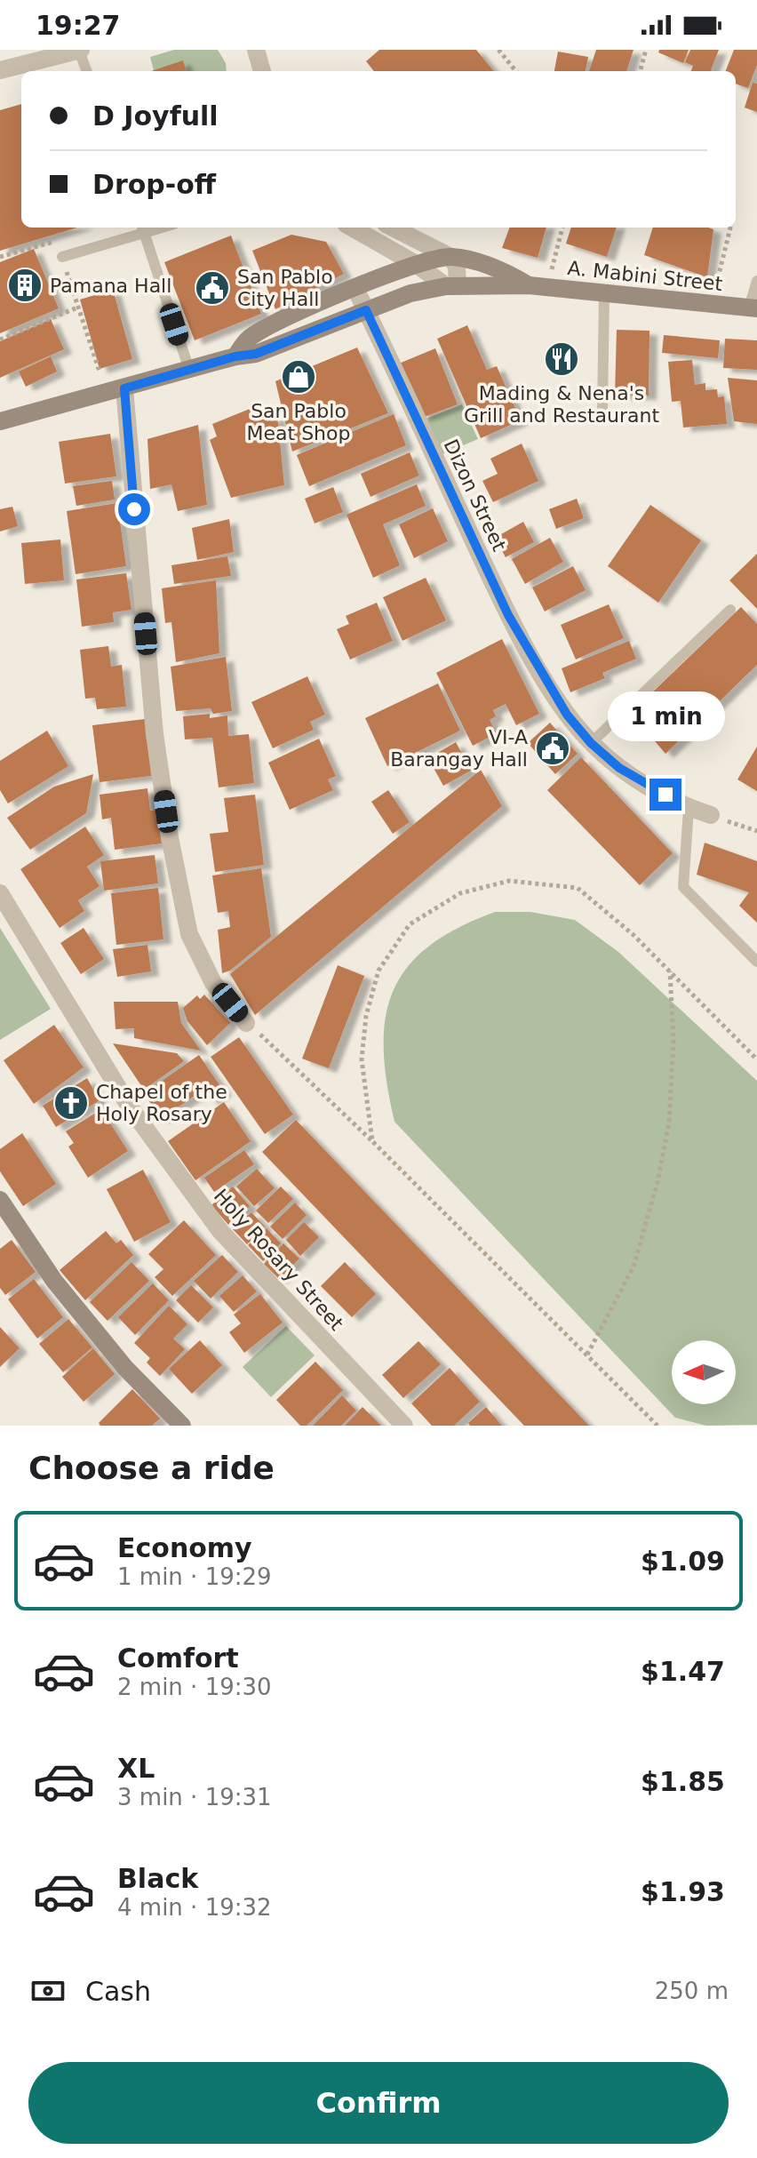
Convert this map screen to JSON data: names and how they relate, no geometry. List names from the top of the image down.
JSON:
{
  "streets": {
    "street": ["A. Mabini Street", "Dizon Street", "Holy Rosary Street"]
  },
  "crossings": [
    ["A. Mabini Street", "Dizon Street"]
  ],
  "places": {
    "building": ["Pamana Hall"],
    "public building": ["San Pablo City Hall", "VI-A Barangay Hall"],
    "restaurant": ["Mading & Nena's Grill and Restaurant"],
    "shop": ["San Pablo Meat Shop"],
    "church": ["Chapel of the Holy Rosary"]
  },
  "north": "left",
  "page": {
    "status": "19:27",
    "banner": ["D Joyfull", "Drop-off"],
    "bubble": "1 min",
    "heading": "Choose a ride",
    "list": [
      {
        "name": "Economy",
        "note": "1 min · 19:29",
        "value": "$1.09"
      },
      {
        "name": "Comfort",
        "note": "2 min · 19:30",
        "value": "$1.47"
      },
      {
        "name": "XL",
        "note": "3 min · 19:31",
        "value": "$1.85"
      },
      {
        "name": "Black",
        "note": "4 min · 19:32",
        "value": "$1.93"
      }
    ],
    "pay": ["Cash", "250 m"],
    "buttons": "Confirm"
  }
}
